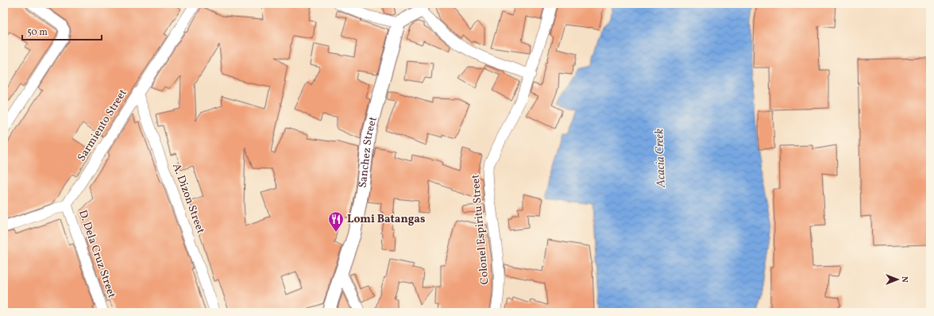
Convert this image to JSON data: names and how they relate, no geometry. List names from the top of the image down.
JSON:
{
  "streets": {
    "street": [
      "Sarmiento Street",
      "Sanchez Street",
      "A. Dizon Street",
      "Colonel Espiritu Street",
      "D. Dela Cruz Street"
    ]
  },
  "crossings": [
    ["Sarmiento Street", "A. Dizon Street"],
    ["Sarmiento Street", "D. Dela Cruz Street"]
  ],
  "water": ["Acacia Creek"],
  "places": {
    "restaurant": ["Lomi Batangas"]
  },
  "scale_bar": "50 m",
  "north": "right"
}
